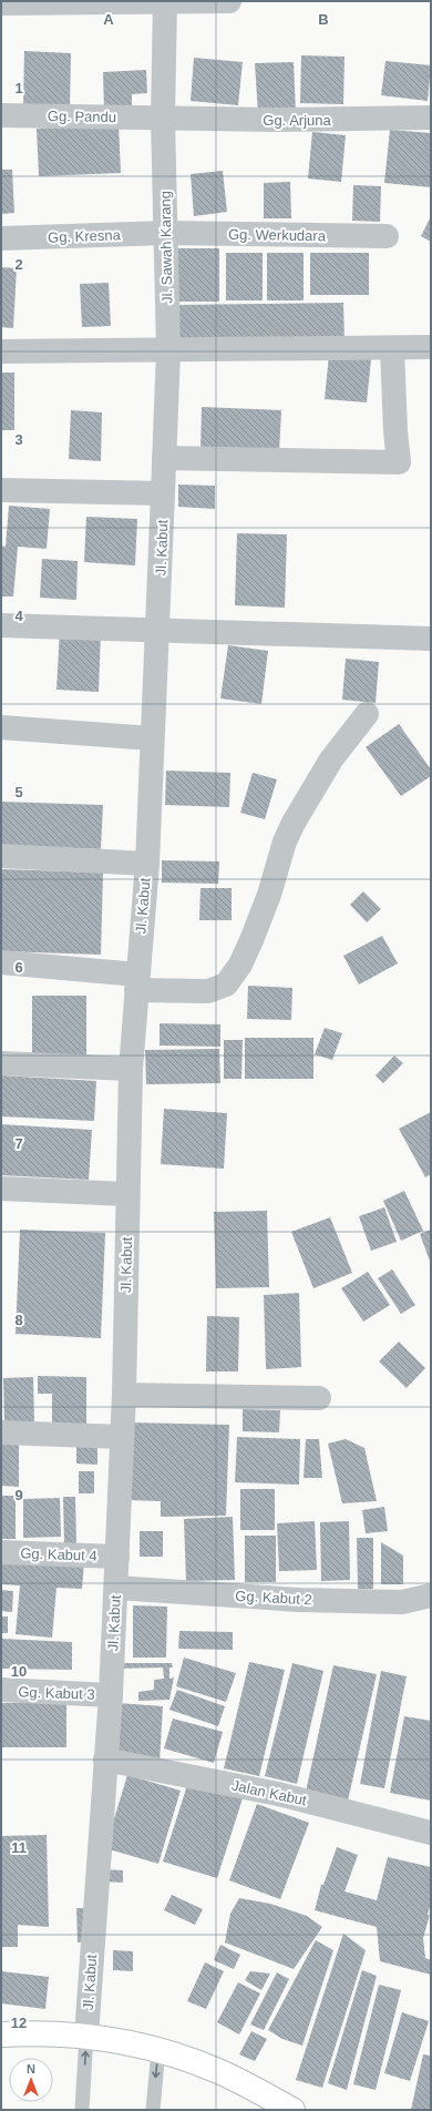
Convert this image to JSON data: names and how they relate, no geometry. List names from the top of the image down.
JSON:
{
  "streets": {
    "street": [
      "Gg. Pandu",
      "Gg. Arjuna",
      "Gg. Werkudara",
      "Gg. Kresna",
      "Jl. Sawah Karang",
      "Jl. Kabut",
      "Gg. Kabut 4",
      "Gg. Kabut 2",
      "Gg. Kabut 3",
      "Jalan Kabut"
    ]
  },
  "crossings": [
    ["Gg. Pandu", "Gg. Arjuna"],
    ["Gg. Pandu", "Jl. Sawah Karang"],
    ["Gg. Arjuna", "Jl. Sawah Karang"],
    ["Gg. Werkudara", "Gg. Kresna"],
    ["Gg. Werkudara", "Jl. Sawah Karang"],
    ["Gg. Kresna", "Jl. Sawah Karang"],
    ["Jl. Sawah Karang", "Jl. Kabut"],
    ["Jl. Kabut", "Gg. Kabut 4"],
    ["Jl. Kabut", "Gg. Kabut 2"],
    ["Jl. Kabut", "Gg. Kabut 3"],
    ["Jl. Kabut", "Jalan Kabut"]
  ],
  "north": "top",
  "grid": {
    "columns": ["A", "B"],
    "rows": [
      "1",
      "2",
      "3",
      "4",
      "5",
      "6",
      "7",
      "8",
      "9",
      "10",
      "11",
      "12"
    ]
  }
}
